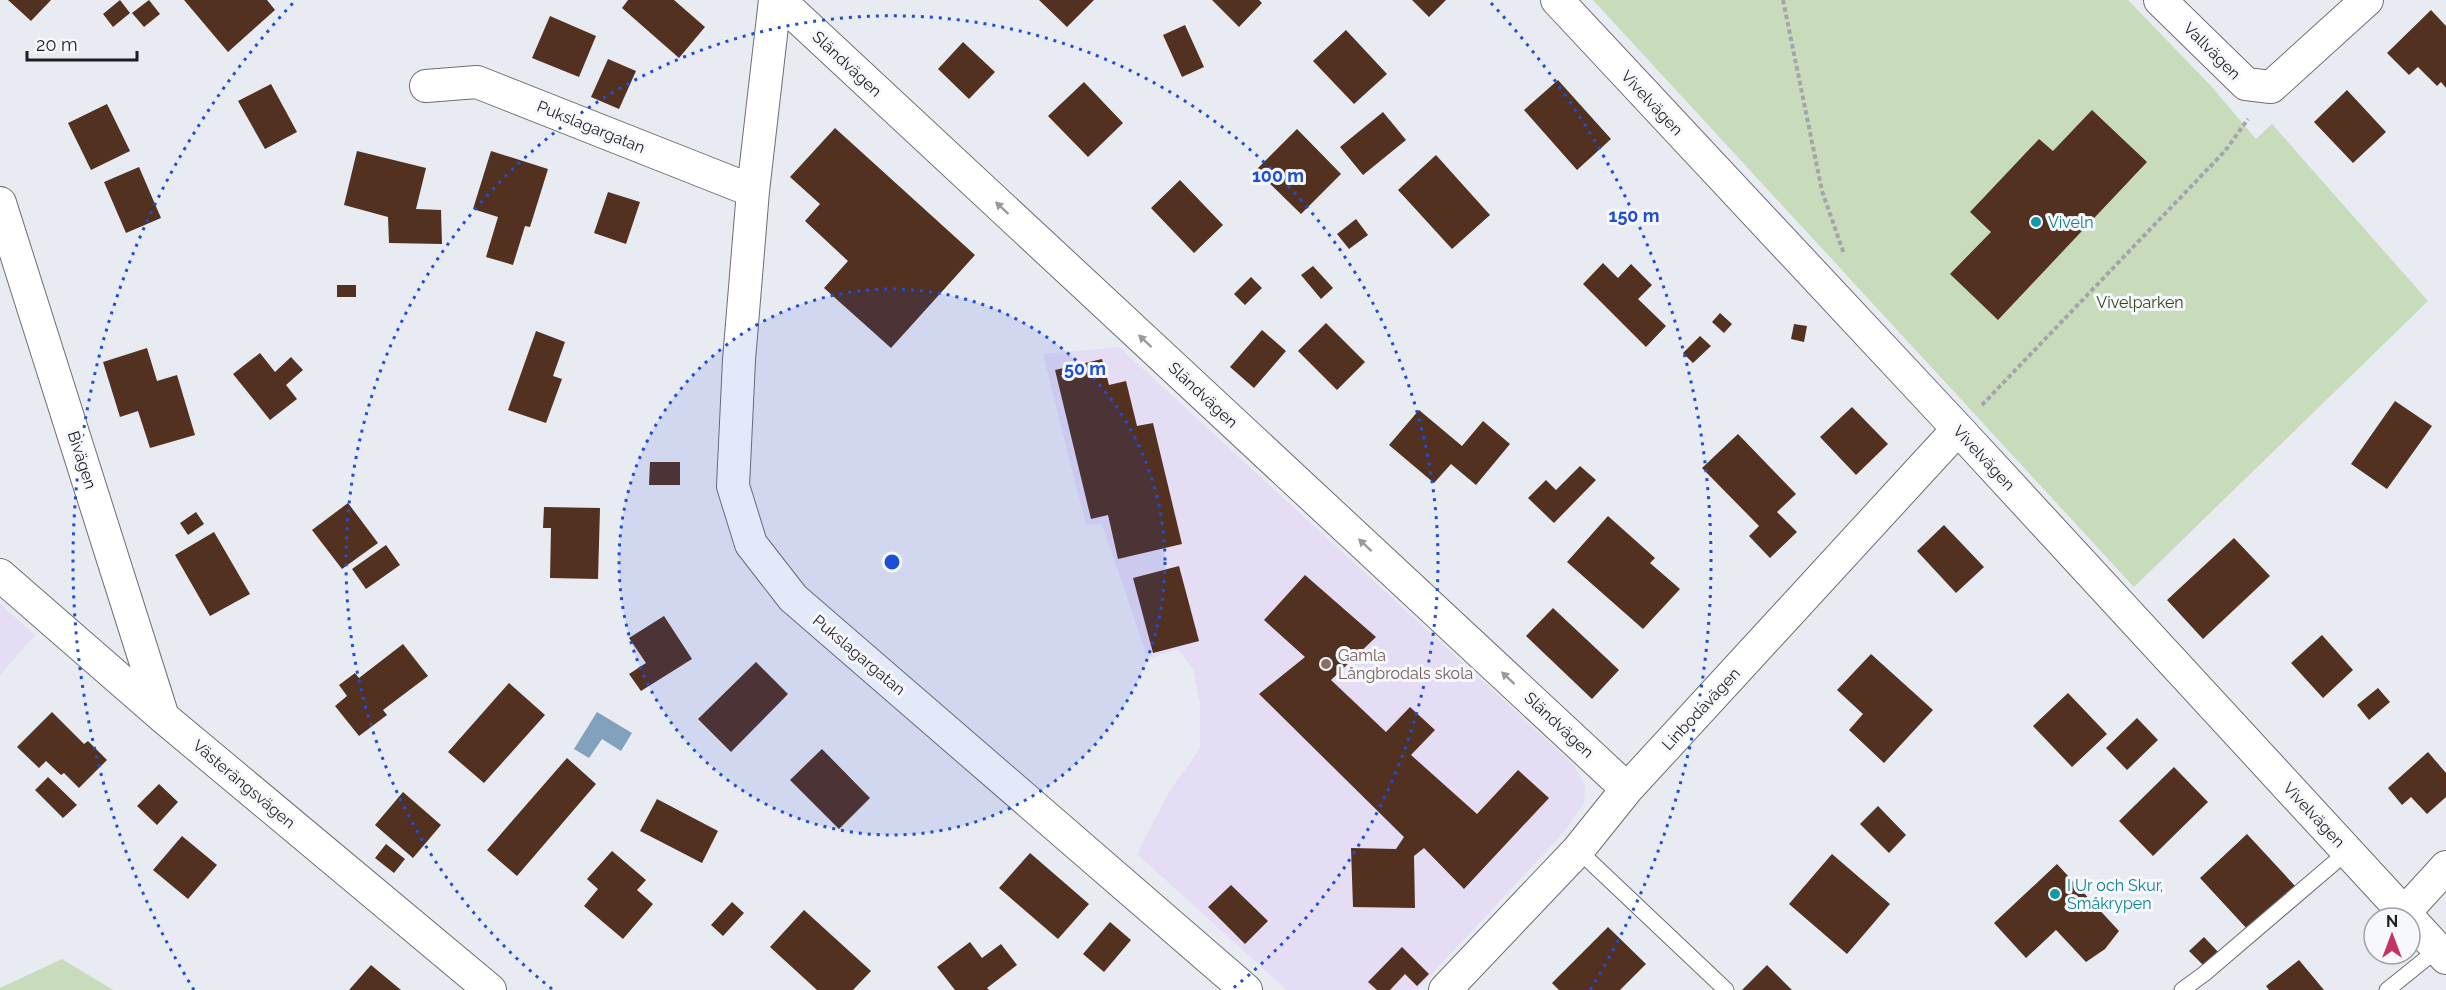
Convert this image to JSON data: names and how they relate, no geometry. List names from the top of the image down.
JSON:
{
  "streets": {
    "street": [
      "Vallvägen",
      "Sländvägen",
      "Vivelvägen",
      "Pukslagargatan",
      "Bivägen",
      "Linbodavägen",
      "Västerängsvägen"
    ]
  },
  "crossings": [
    ["Sländvägen", "Pukslagargatan"],
    ["Sländvägen", "Linbodavägen"],
    ["Vivelvägen", "Linbodavägen"],
    ["Bivägen", "Västerängsvägen"]
  ],
  "one_way": ["Sländvägen"],
  "parks": ["Vivelparken"],
  "places": ["Viveln", "Gamla Långbrodals skola", "I Ur och Skur, Småkrypen"],
  "scale_bar": "20 m",
  "north": "top",
  "rings": ["100 m", "150 m", "50 m"]
}
